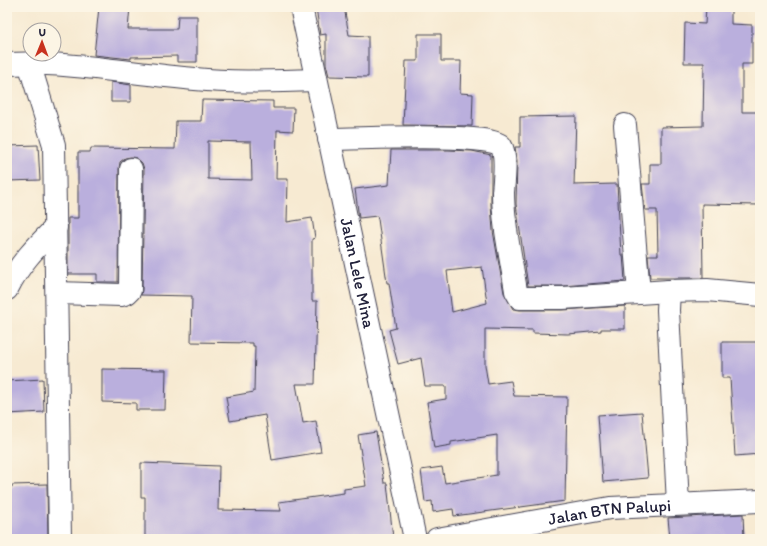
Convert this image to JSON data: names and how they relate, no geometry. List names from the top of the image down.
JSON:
{
  "streets": {
    "street": ["Jalan Lele Mina", "Jalan BTN Palupi"]
  },
  "north": "top"
}
